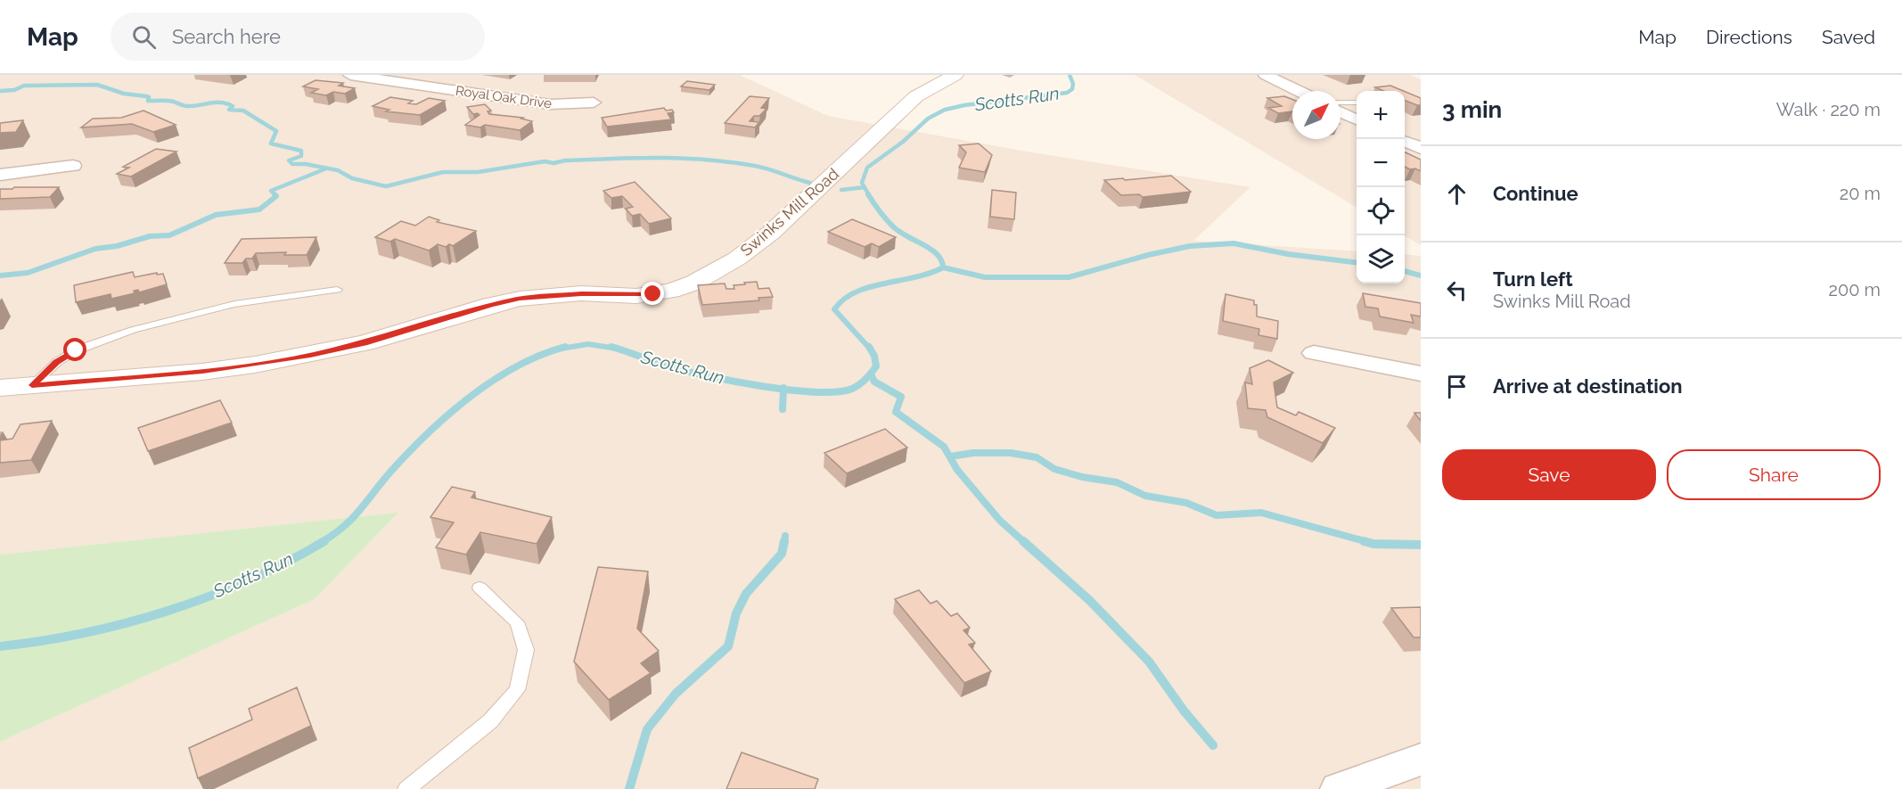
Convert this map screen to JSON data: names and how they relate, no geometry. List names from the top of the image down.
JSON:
{
  "streets": {
    "street": ["Royal Oak Drive", "Swinks Mill Road"]
  },
  "water": ["Scotts Run"],
  "north": "top right",
  "page": {
    "header": "Map",
    "search": "Search here",
    "nav": ["Map", "Directions", "Saved"],
    "heading": ["3 min", "Walk · 220 m"],
    "map_buttons": ["+", "−"],
    "list": [
      ["Continue", "20 m"],
      ["Turn left", "Swinks Mill Road", "200 m"],
      "Arrive at destination"
    ],
    "buttons": ["Save", "Share"]
  }
}
